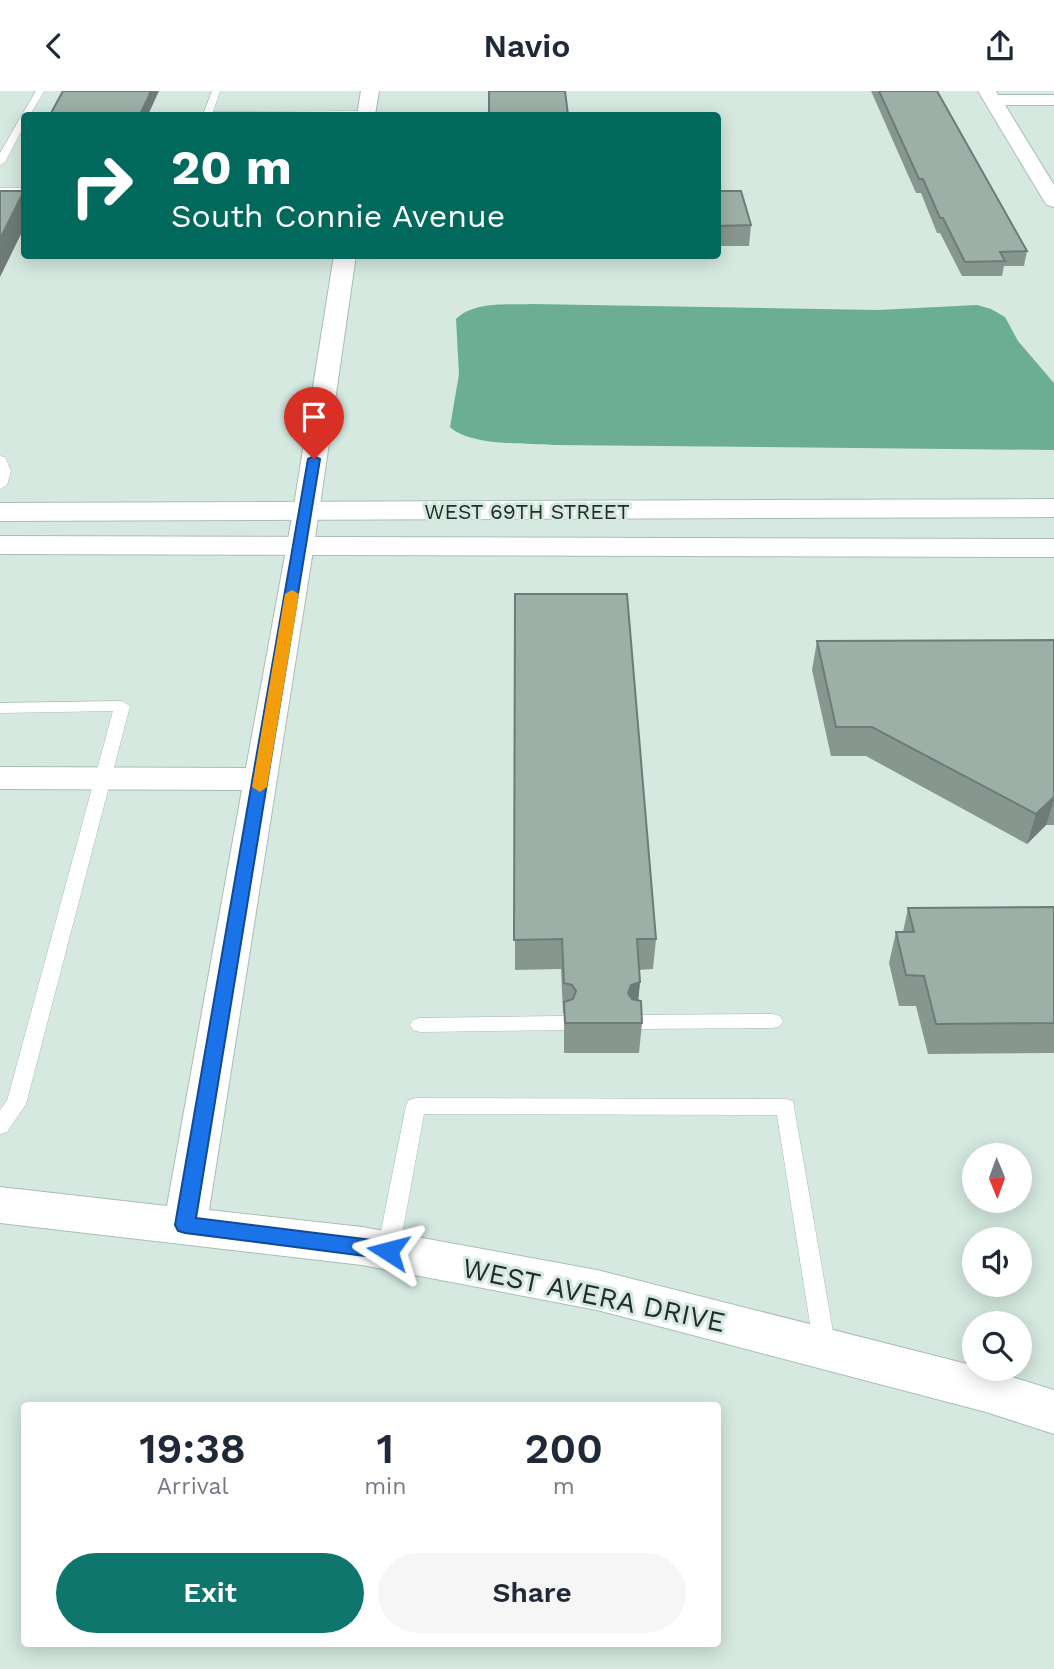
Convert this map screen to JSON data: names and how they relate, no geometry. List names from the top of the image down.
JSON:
{
  "streets": {
    "street": ["WEST 69TH STREET", "WEST AVERA DRIVE"]
  },
  "north": "bottom",
  "page": {
    "header": "Navio",
    "turn": ["20 m", "South Connie Avenue"],
    "eta": [
      "19:38",
      "Arrival",
      "1",
      "min",
      "200",
      "m"
    ],
    "buttons": ["Exit", "Share"]
  }
}
